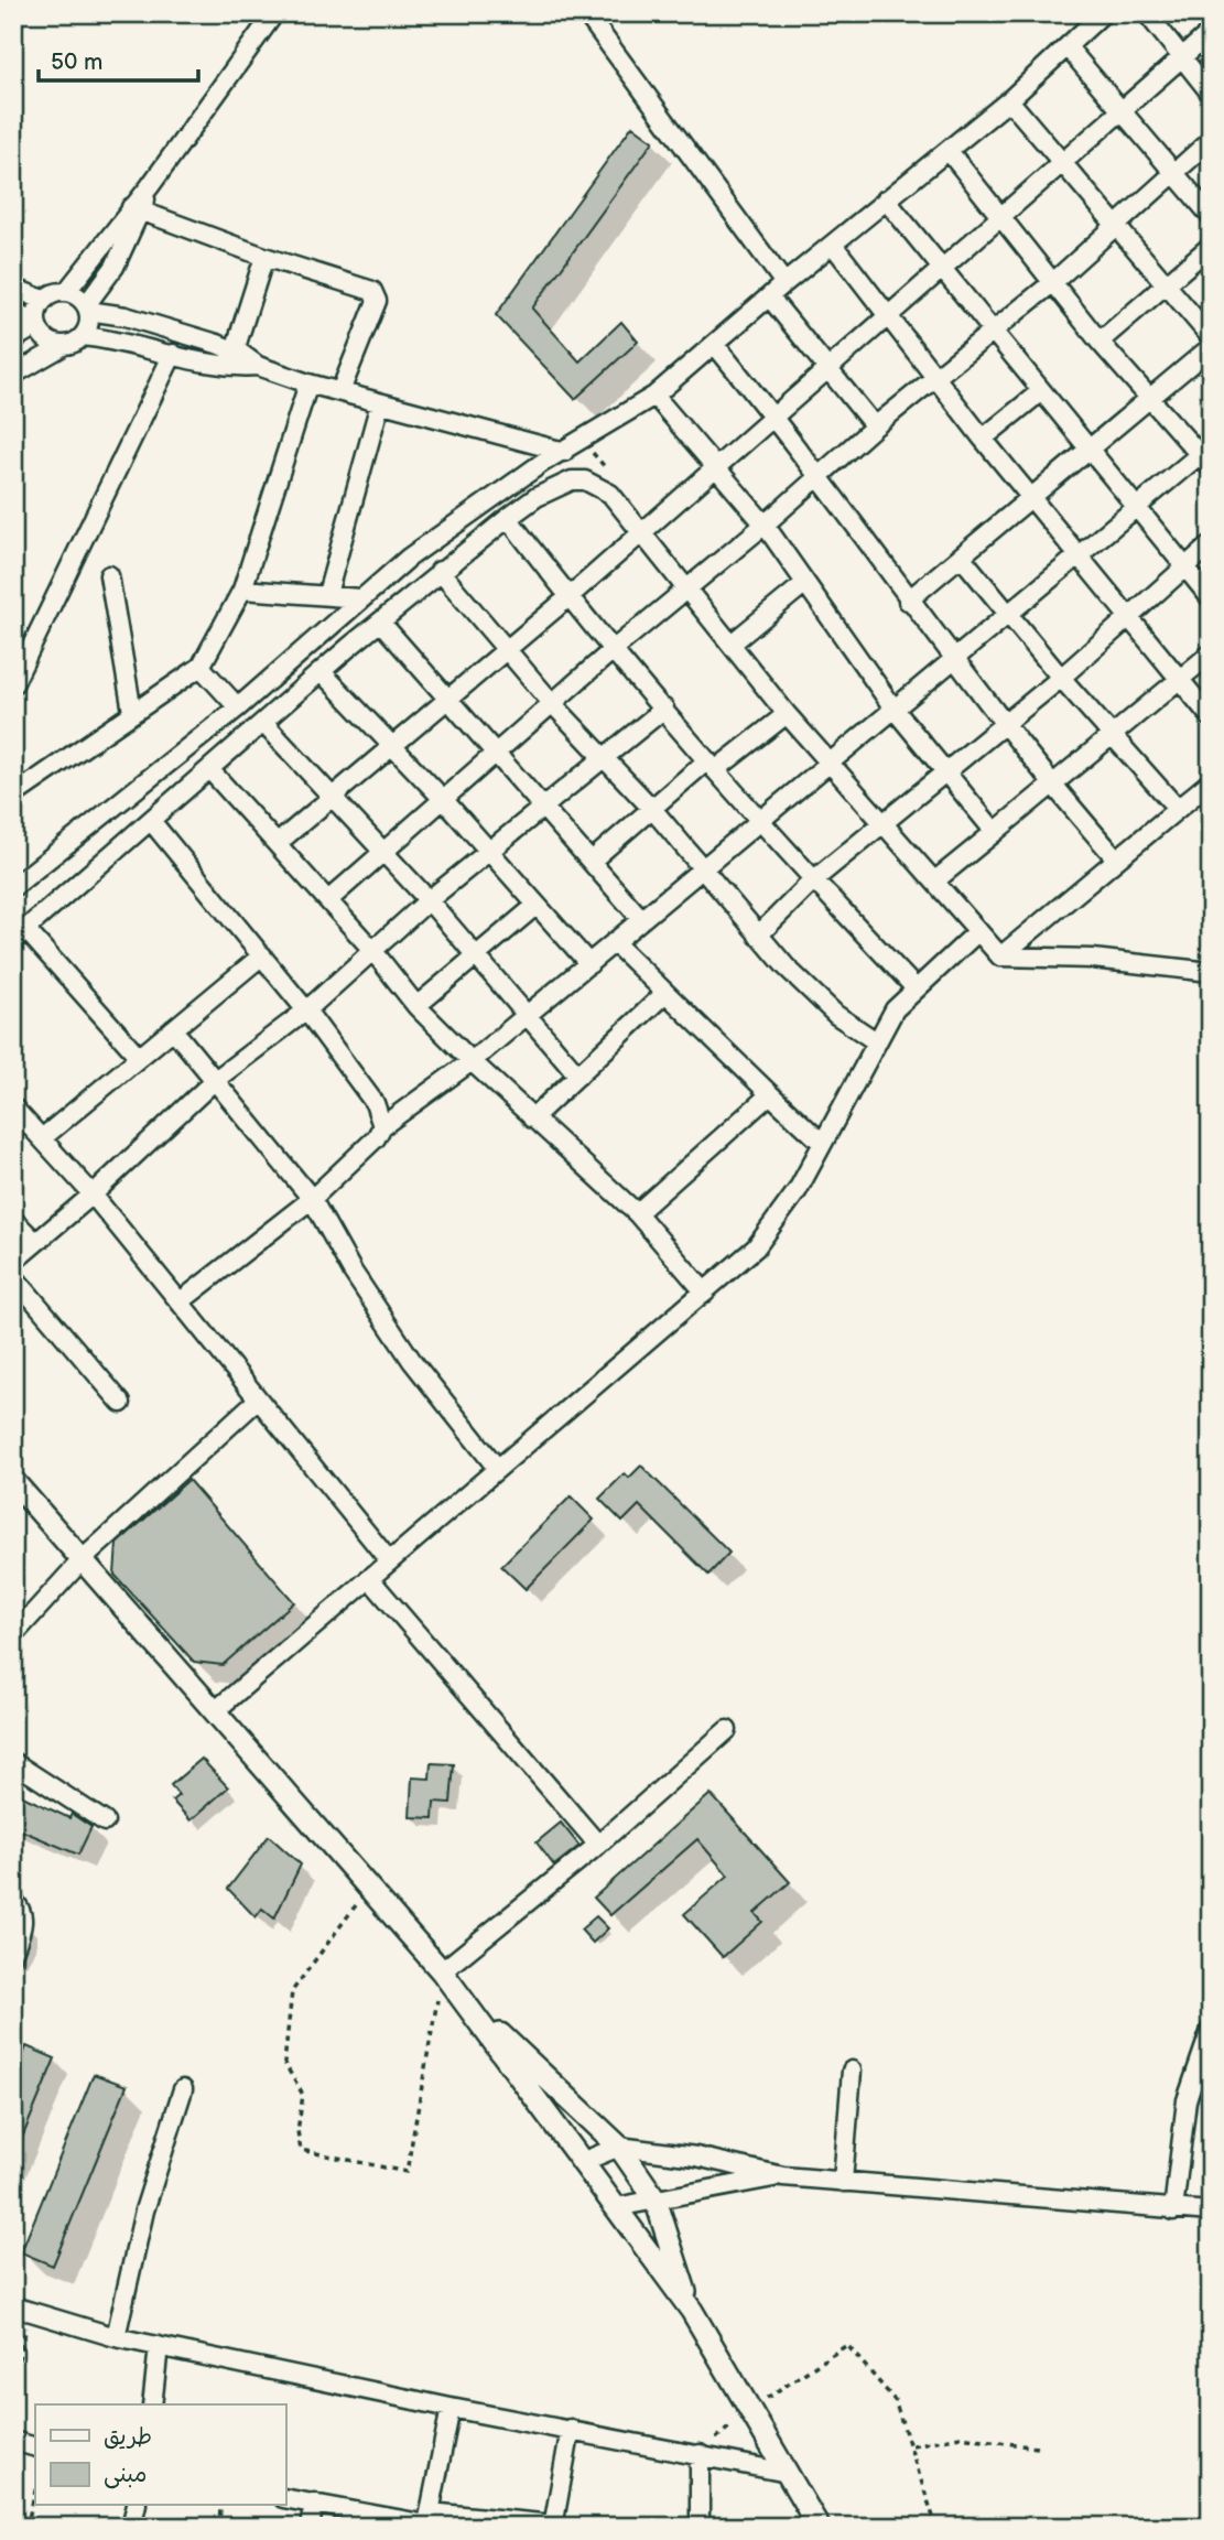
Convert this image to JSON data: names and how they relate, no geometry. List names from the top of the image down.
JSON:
{
  "legend": ["طريق", "مبنى"],
  "scale_bar": "50 m"
}
